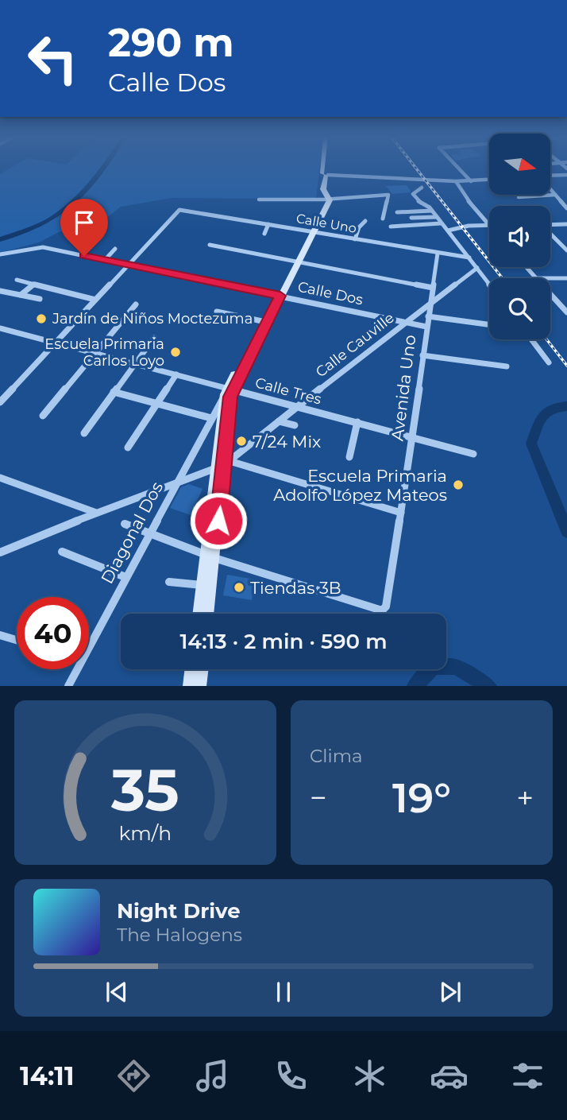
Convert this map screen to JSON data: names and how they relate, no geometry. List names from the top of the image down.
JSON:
{
  "streets": {
    "street": [
      "Calle Uno",
      "Calle Dos",
      "Calle Cauville",
      "Avenida Uno",
      "Calle Tres",
      "Diagonal Dos"
    ]
  },
  "crossings": [
    ["Calle Uno", "Calle Dos"],
    ["Calle Uno", "Avenida Uno"],
    ["Calle Dos", "Calle Cauville"],
    ["Calle Dos", "Avenida Uno"],
    ["Calle Cauville", "Avenida Uno"],
    ["Calle Cauville", "Calle Tres"],
    ["Avenida Uno", "Calle Tres"],
    ["Calle Tres", "Diagonal Dos"]
  ],
  "places": [
    "Jardín de Niños Moctezuma",
    "Escuela Primaria Carlos Loyo",
    "7/24 Mix",
    "Escuela Primaria Adolfo López Mateos",
    "Tiendas 3B"
  ],
  "north": "right",
  "page": {
    "turn": ["290 m", "Calle Dos"],
    "limit": "40",
    "trip": "14:13 · 2 min · 590 m",
    "tile": "Clima",
    "heat": ["−", "19°", "+"],
    "song": ["Night Drive", "The Halogens"],
    "tabs": "14:11",
    "gauge": ["35", "km/h"]
  }
}
